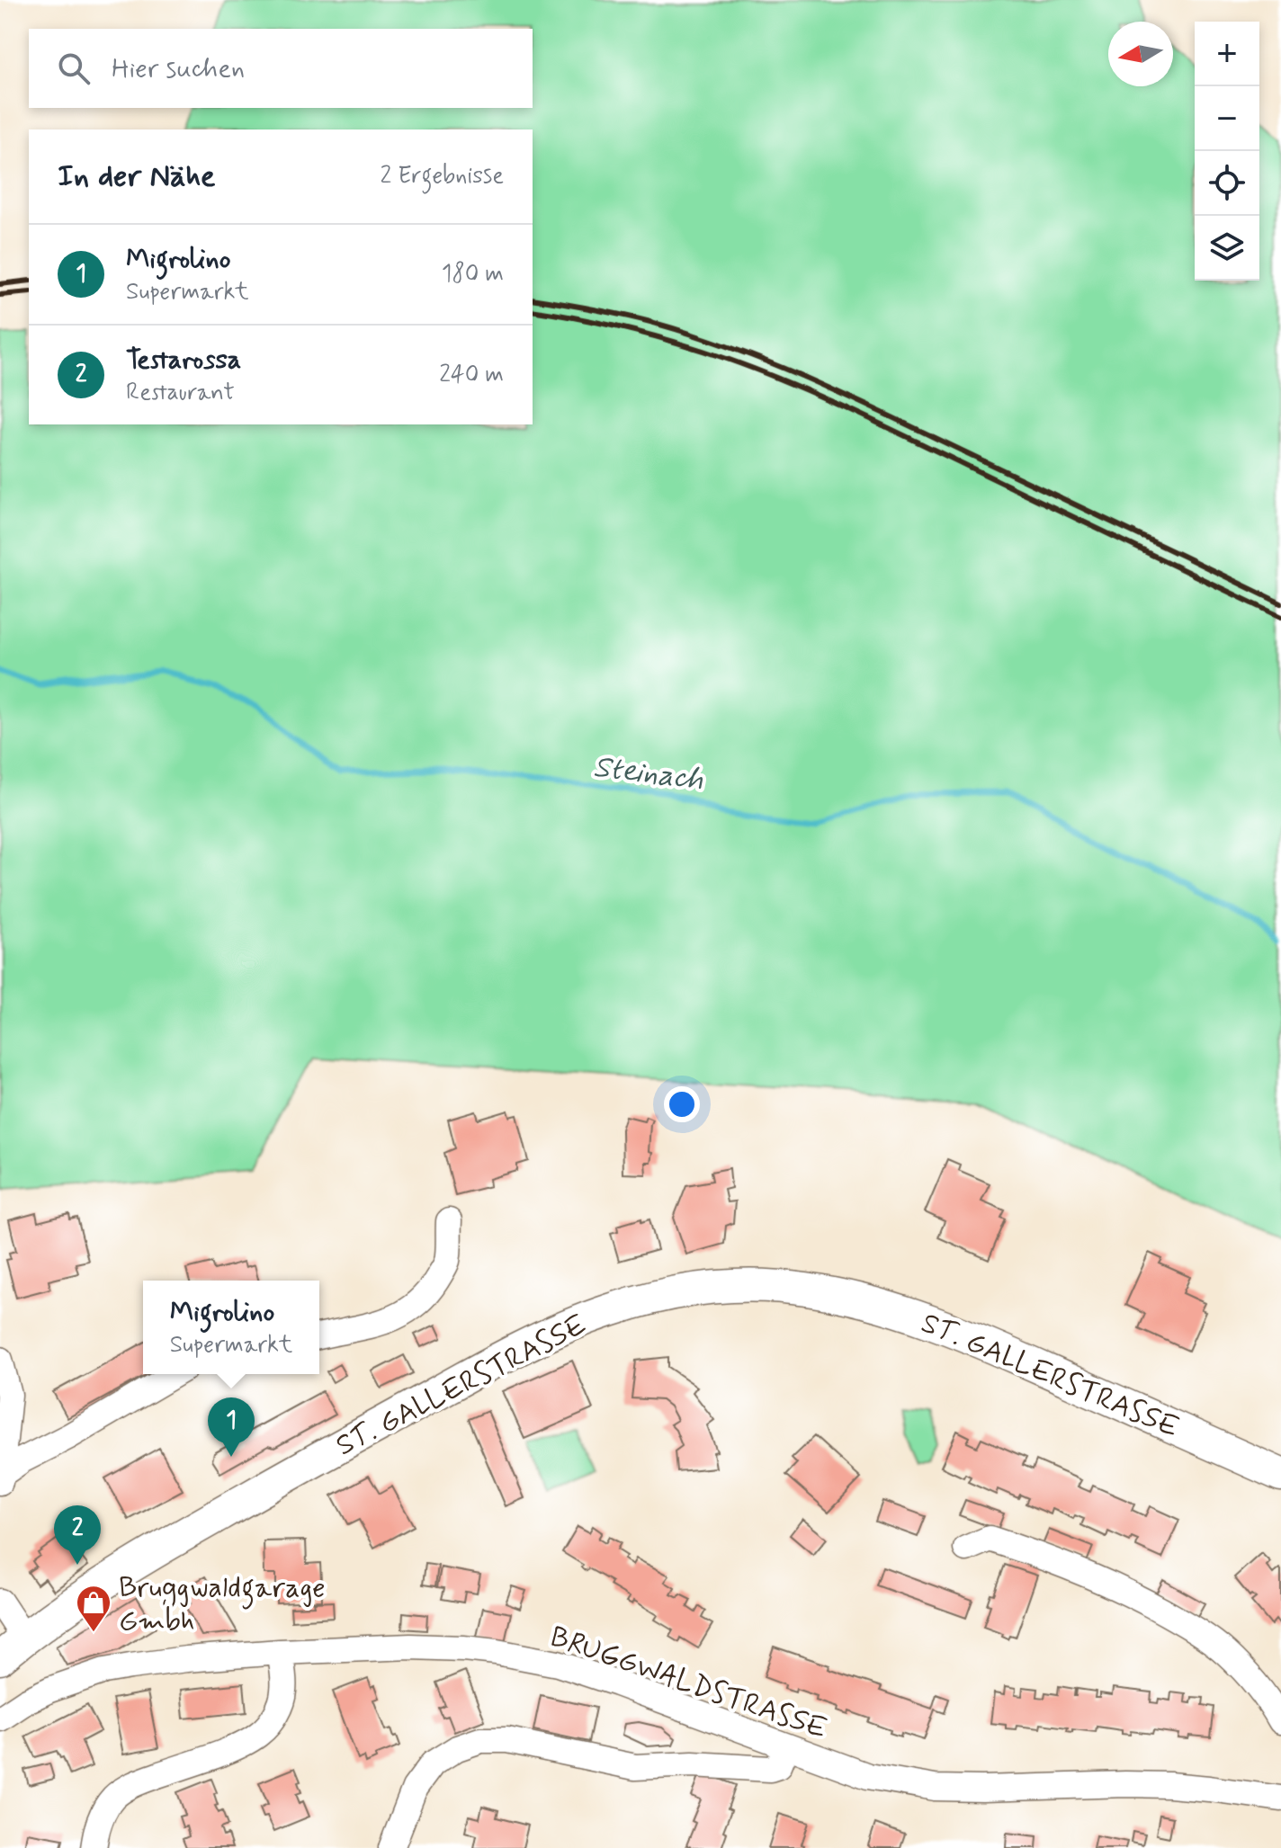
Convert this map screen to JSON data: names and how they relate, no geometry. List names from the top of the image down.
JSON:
{
  "streets": {
    "main road": ["ST. GALLERSTRASSE"],
    "street": ["BRUGGWALDSTRASSE"]
  },
  "water": ["Steinach"],
  "places": {
    "shop": ["Bruggwaldgarage Gmbh"]
  },
  "north": "left",
  "page": {
    "map_buttons": ["+", "−"],
    "search": "Hier suchen",
    "heading": ["In der Nähe", "2 Ergebnisse"],
    "list": [
      {
        "mark": "1",
        "name": "Migrolino",
        "note": "Supermarkt",
        "value": "180 m"
      },
      {
        "mark": "2",
        "name": "Testarossa",
        "note": "Restaurant",
        "value": "240 m"
      }
    ],
    "popup": ["Migrolino", "Supermarkt"],
    "pins": ["1", "2"]
  }
}
